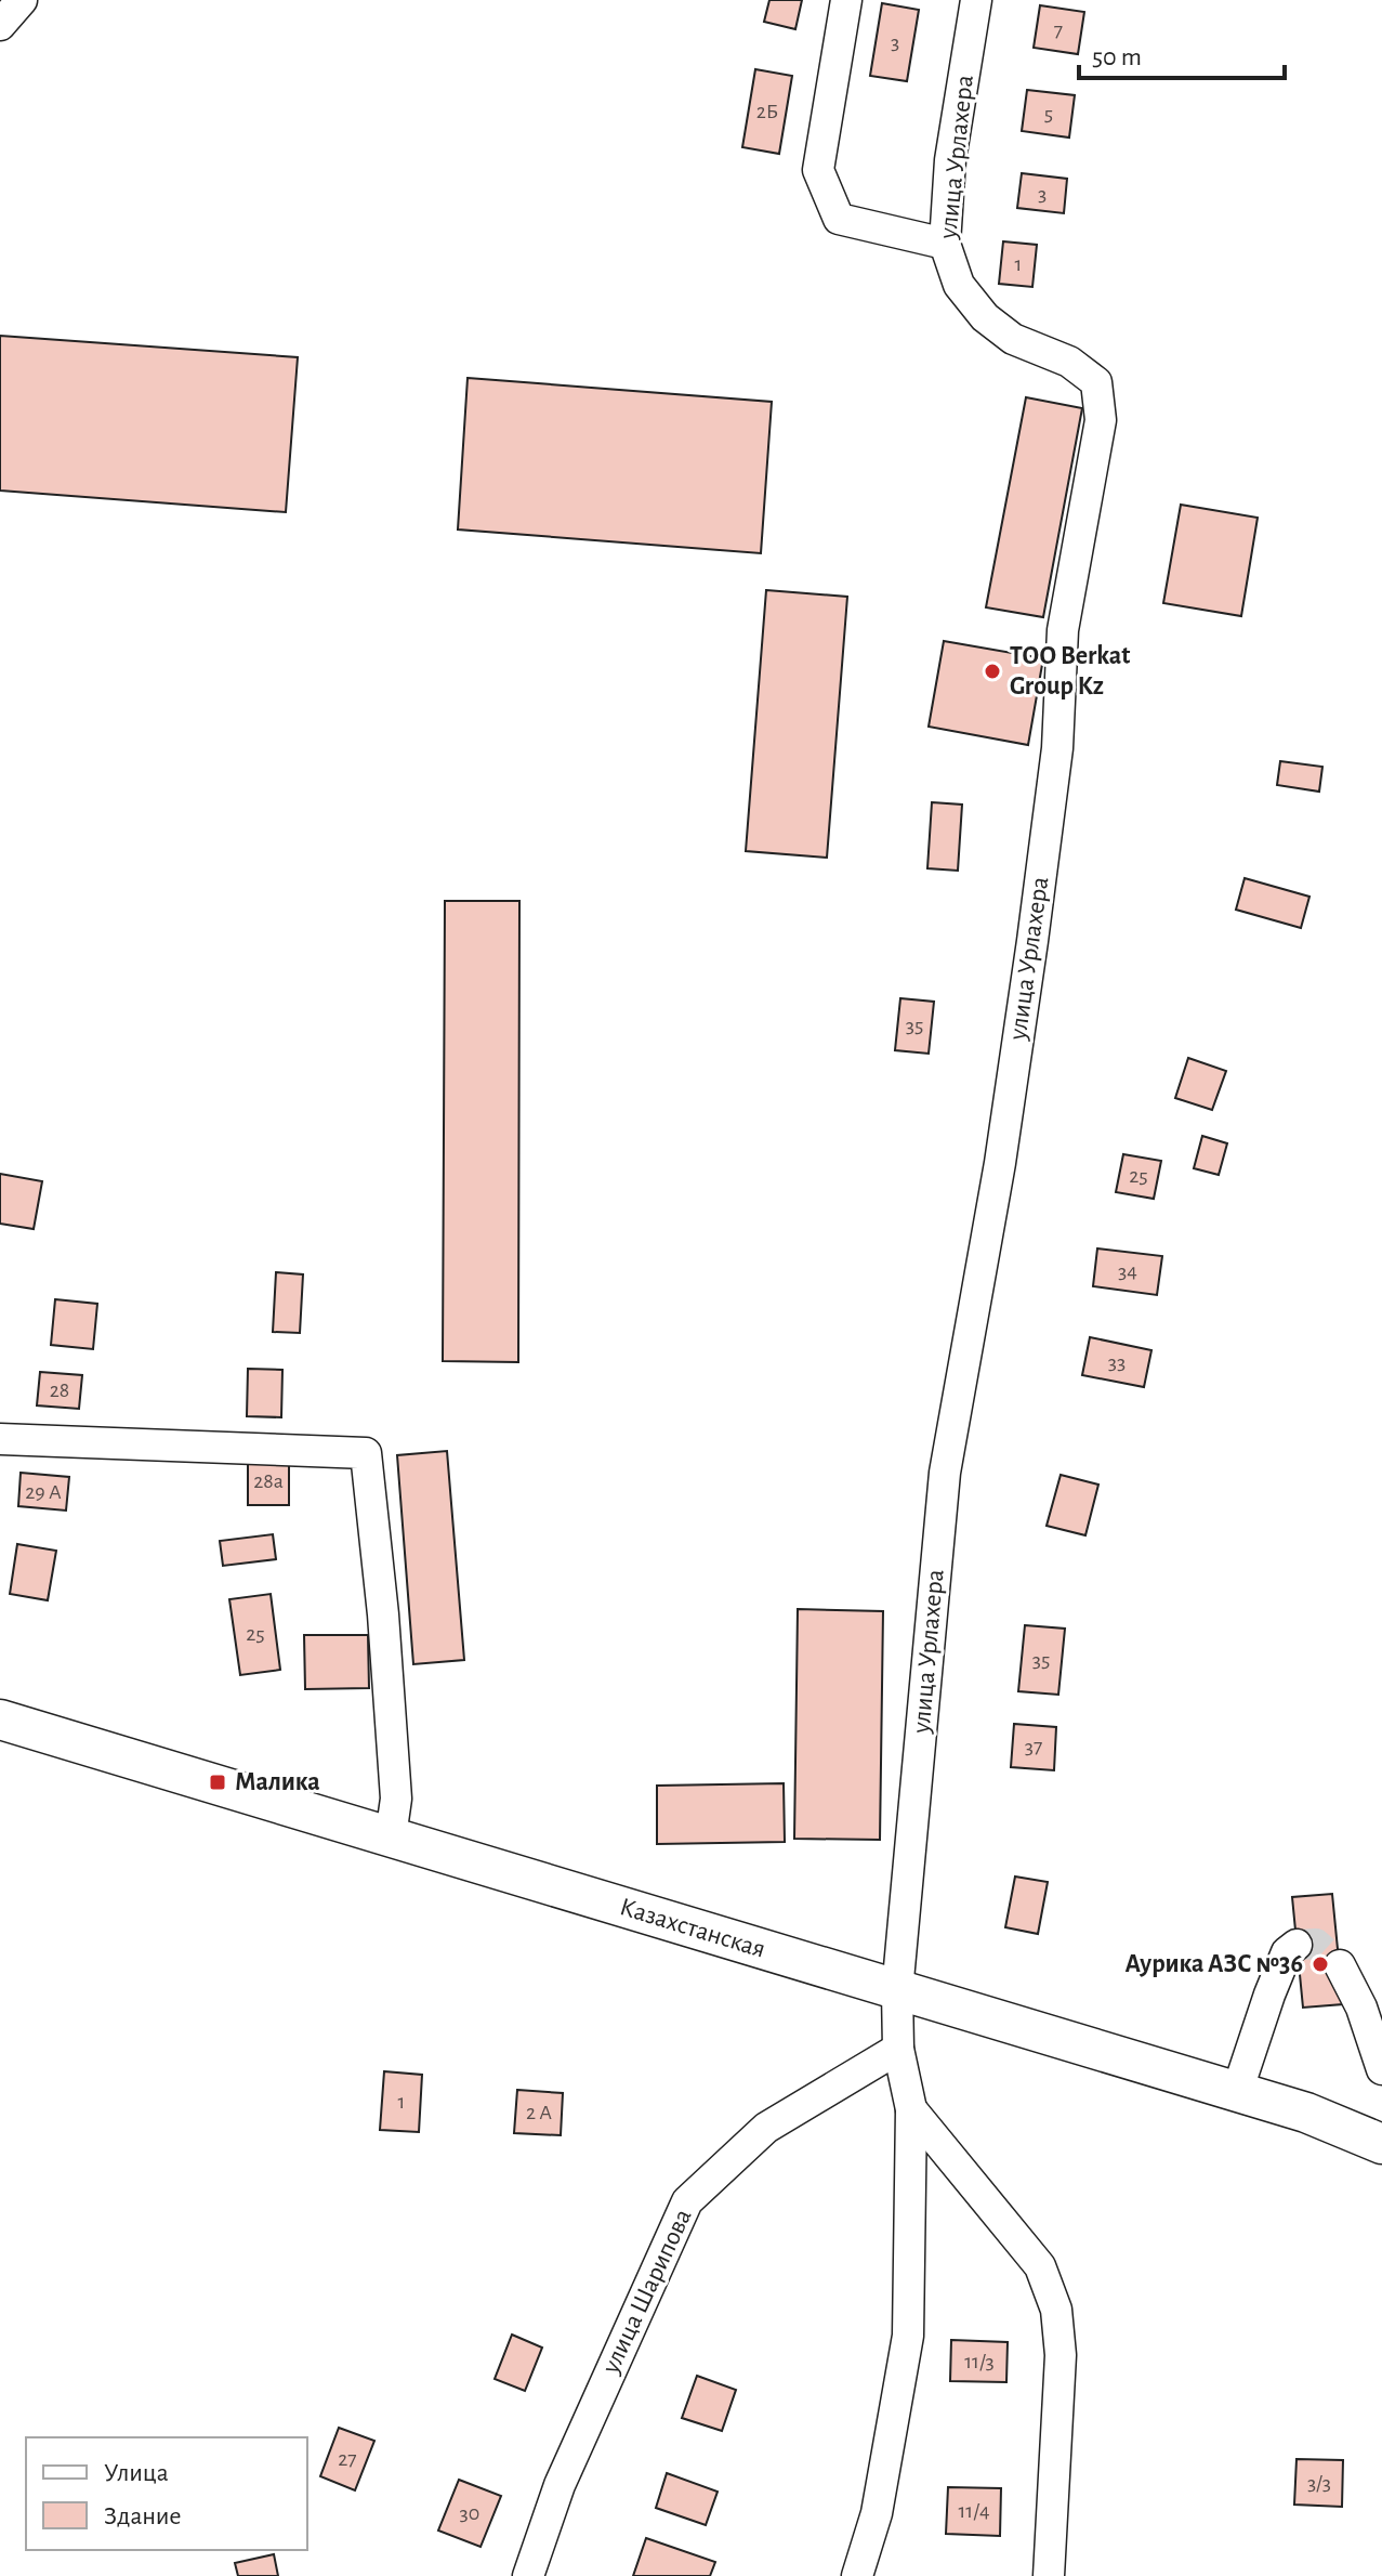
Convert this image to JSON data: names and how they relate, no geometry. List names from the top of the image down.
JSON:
{
  "streets": {
    "main road": ["Казахстанская"],
    "street": ["улица Урлахера", "улица Шарипова"]
  },
  "crossings": [
    ["улица Урлахера", "Казахстанская"]
  ],
  "places": {
    "other": ["ТОО Berkat Group Kz", "Аурика АЗС №36"],
    "transit": ["Малика"]
  },
  "house_numbers": [
    "7",
    "3",
    "2Б",
    "5",
    "3",
    "1",
    "35",
    "25",
    "34",
    "33",
    "28",
    "28а",
    "29 А",
    "25",
    "35",
    "37",
    "1",
    "2 А",
    "11/3",
    "27",
    "3/3",
    "11/4",
    "30"
  ],
  "legend": ["Улица", "Здание"],
  "scale_bar": "50 m"
}
